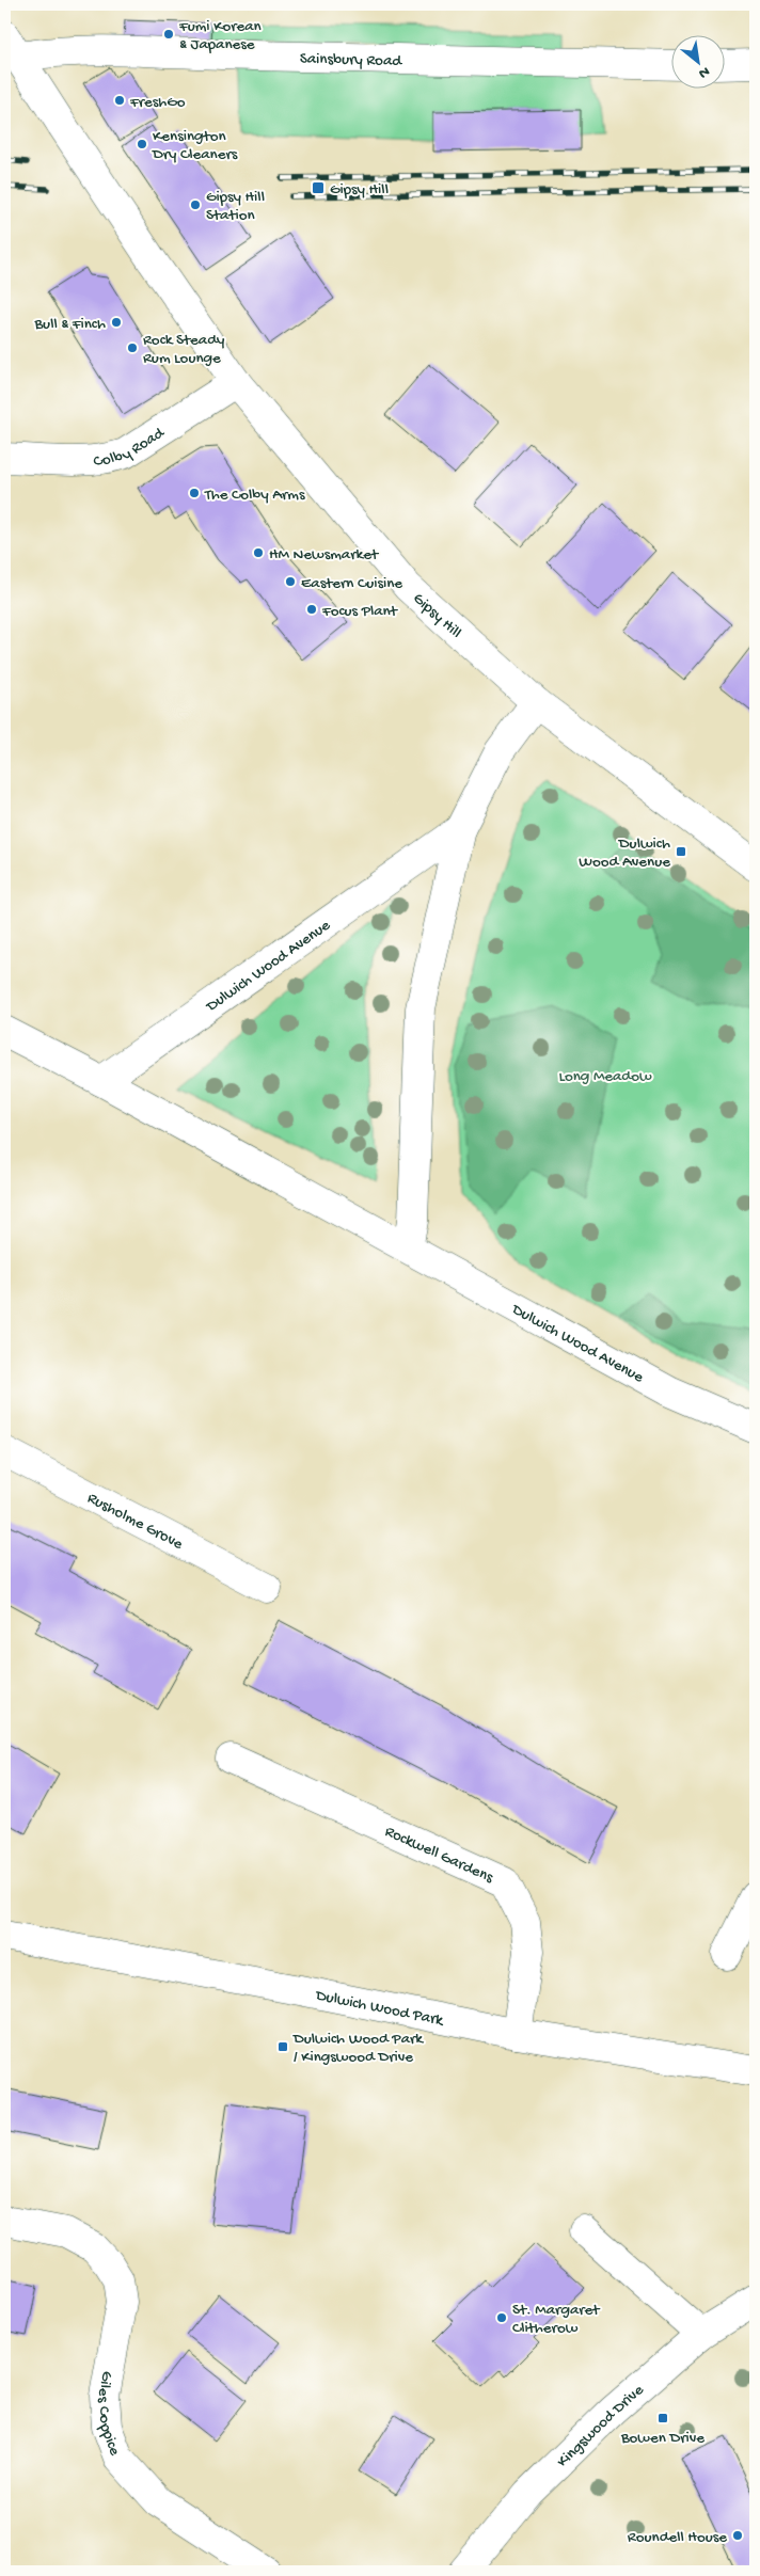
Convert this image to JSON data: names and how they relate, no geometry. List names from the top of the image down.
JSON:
{
  "streets": {
    "street": [
      "Sainsbury Road",
      "Colby Road",
      "Gipsy Hill",
      "Dulwich Wood Avenue",
      "Rusholme Grove",
      "Rockwell Gardens",
      "Dulwich Wood Park",
      "Giles Coppice",
      "Kingswood Drive"
    ]
  },
  "crossings": [
    ["Sainsbury Road", "Gipsy Hill"],
    ["Colby Road", "Gipsy Hill"],
    ["Gipsy Hill", "Dulwich Wood Avenue"],
    ["Rockwell Gardens", "Dulwich Wood Park"]
  ],
  "parks": ["Long Meadow"],
  "places": {
    "other": [
      "Fumi Korean & Japanese",
      "FreshGo",
      "Kensington Dry Cleaners",
      "Gipsy Hill Station",
      "Bull & Finch",
      "Rock Steady Rum Lounge",
      "The Colby Arms",
      "HM Newsmarket",
      "Eastern Cuisine",
      "Focus Plant",
      "St. Margaret Clitherow",
      "Roundell House"
    ],
    "transit": [
      "Gipsy Hill",
      "Dulwich Wood Avenue",
      "Dulwich Wood Park / Kingswood Drive",
      "Bowen Drive"
    ]
  },
  "north": "bottom right"
}
